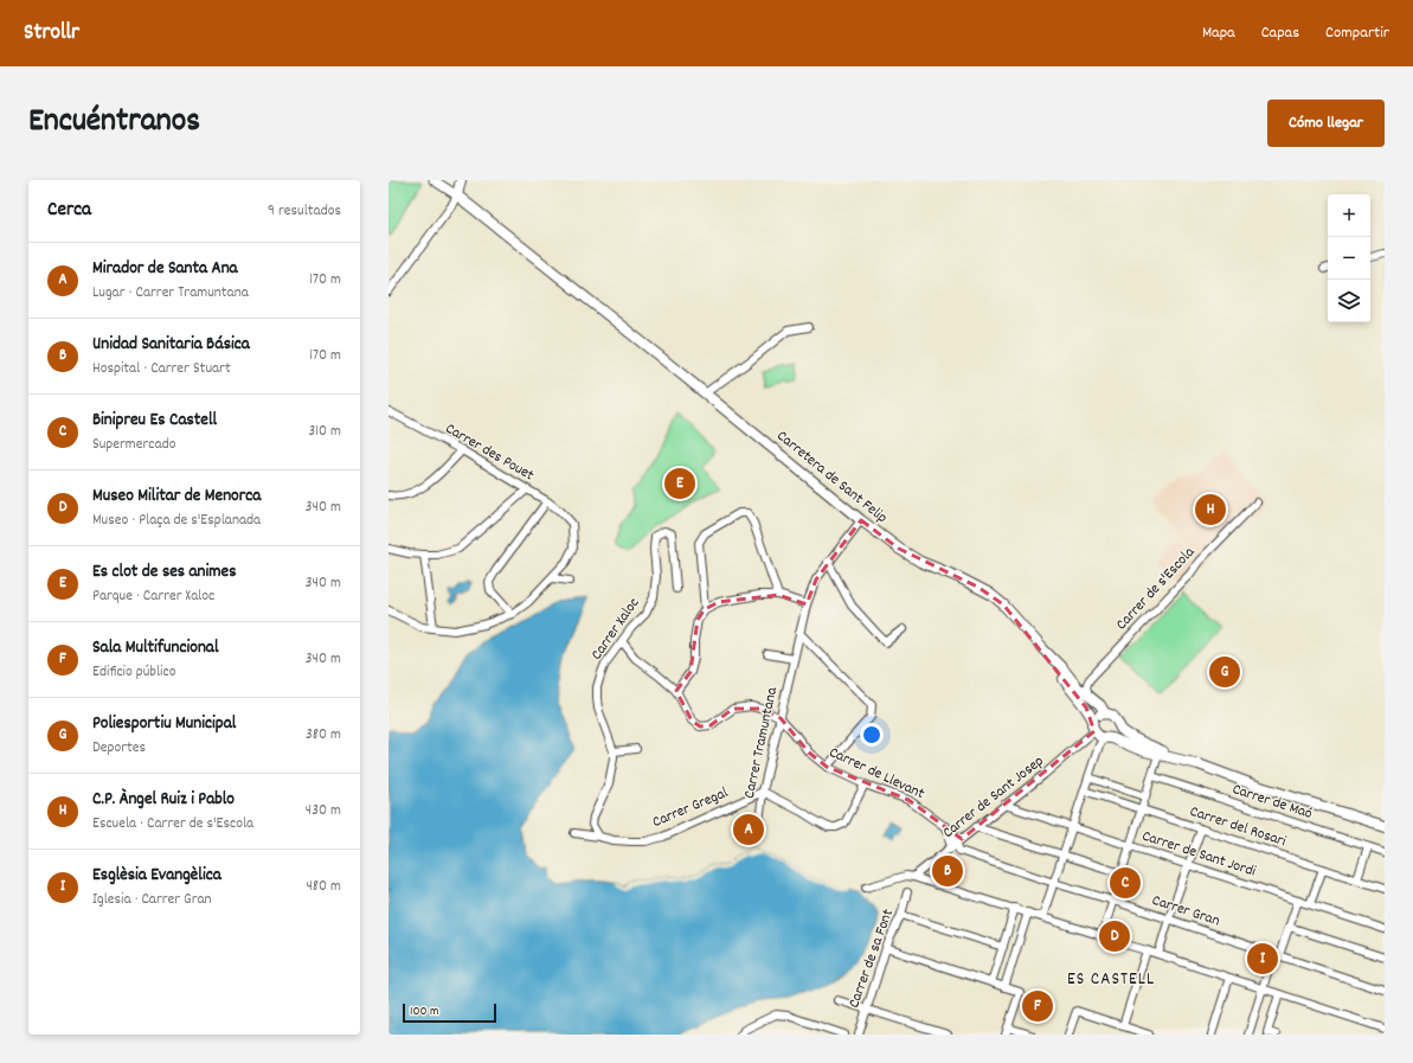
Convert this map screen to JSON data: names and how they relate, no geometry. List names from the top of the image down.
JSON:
{
  "streets": {
    "main road": ["Carretera de Sant Felip"],
    "street": [
      "Carrer des Pouet",
      "Carrer de s'Escola",
      "Carrer Xaloc",
      "Carrer Tramuntana",
      "Carrer de Llevant",
      "Carrer de Sant Josep",
      "Carrer de Maó",
      "Carrer Gregal",
      "Carrer del Rosari",
      "Carrer de Sant Jordi",
      "Carrer Gran",
      "Carrer de sa Font"
    ]
  },
  "crossings": [
    ["Carretera de Sant Felip", "Carrer de s'Escola"],
    ["Carretera de Sant Felip", "Carrer Tramuntana"],
    ["Carretera de Sant Felip", "Carrer de Sant Josep"],
    ["Carrer Xaloc", "Carrer de Llevant"],
    ["Carrer Xaloc", "Carrer Gregal"],
    ["Carrer Tramuntana", "Carrer de Llevant"],
    ["Carrer Tramuntana", "Carrer Gregal"],
    ["Carrer de Llevant", "Carrer de Sant Josep"],
    ["Carrer de Sant Josep", "Carrer de Sant Jordi"],
    ["Carrer de Sant Josep", "Carrer Gran"]
  ],
  "districts": ["ES CASTELL"],
  "scale_bar": "100 m",
  "page": {
    "header": "Strollr",
    "nav": ["Mapa", "Capas", "Compartir"],
    "title": "Encuéntranos",
    "buttons": "Cómo llegar",
    "heading": ["Cerca", "9 resultados"],
    "map_buttons": ["+", "−"],
    "list": [
      {
        "mark": "A",
        "name": "Mirador de Santa Ana",
        "note": "Lugar · Carrer Tramuntana",
        "value": "170 m"
      },
      {
        "mark": "B",
        "name": "Unidad Sanitaria Básica",
        "note": "Hospital · Carrer Stuart",
        "value": "170 m"
      },
      {
        "mark": "C",
        "name": "Binipreu Es Castell",
        "note": "Supermercado",
        "value": "310 m"
      },
      {
        "mark": "D",
        "name": "Museo Militar de Menorca",
        "note": "Museo · Plaça de s'Esplanada",
        "value": "340 m"
      },
      {
        "mark": "E",
        "name": "Es clot de ses animes",
        "note": "Parque · Carrer Xaloc",
        "value": "340 m"
      },
      {
        "mark": "F",
        "name": "Sala Multifuncional",
        "note": "Edificio público",
        "value": "340 m"
      },
      {
        "mark": "G",
        "name": "Poliesportiu Municipal",
        "note": "Deportes",
        "value": "380 m"
      },
      {
        "mark": "H",
        "name": "C.P. Àngel Ruiz i Pablo",
        "note": "Escuela · Carrer de s'Escola",
        "value": "430 m"
      },
      {
        "mark": "I",
        "name": "Esglèsia Evangèlica",
        "note": "Iglesia · Carrer Gran",
        "value": "480 m"
      }
    ],
    "pins": [
      "E",
      "H",
      "G",
      "A",
      "B",
      "C",
      "D",
      "I",
      "F"
    ],
    "scale": "100 m"
  }
}
